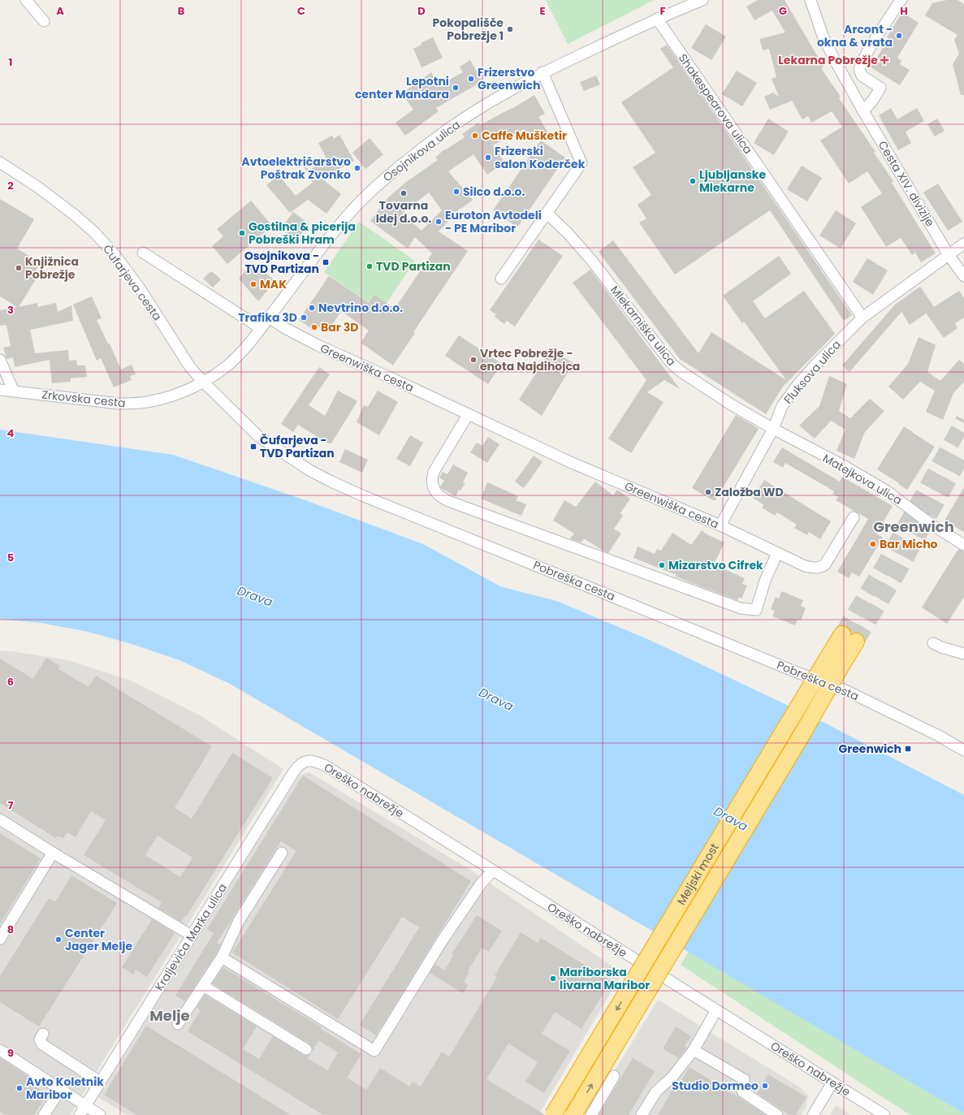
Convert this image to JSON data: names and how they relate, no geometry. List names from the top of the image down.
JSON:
{
  "streets": {
    "highway": ["Meljski most"],
    "street": [
      "Shakespearova ulica",
      "Osojnikova ulica",
      "Cesta XIV. divizije",
      "Čufarjeva cesta",
      "Mlekarniška ulica",
      "Greenwiška cesta",
      "Fluksova ulica",
      "Zrkovska cesta",
      "Matejkova ulica",
      "Pobreška cesta",
      "Oreško nabrežje",
      "Kraljeviča Marka ulica"
    ]
  },
  "crossings": [
    ["Shakespearova ulica", "Osojnikova ulica"],
    ["Shakespearova ulica", "Fluksova ulica"],
    ["Osojnikova ulica", "Čufarjeva cesta"],
    ["Osojnikova ulica", "Greenwiška cesta"],
    ["Osojnikova ulica", "Zrkovska cesta"],
    ["Osojnikova ulica", "Pobreška cesta"],
    ["Cesta XIV. divizije", "Fluksova ulica"],
    ["Čufarjeva cesta", "Zrkovska cesta"],
    ["Čufarjeva cesta", "Pobreška cesta"],
    ["Mlekarniška ulica", "Fluksova ulica"],
    ["Mlekarniška ulica", "Matejkova ulica"],
    ["Greenwiška cesta", "Fluksova ulica"],
    ["Fluksova ulica", "Matejkova ulica"],
    ["Zrkovska cesta", "Pobreška cesta"],
    ["Pobreška cesta", "Meljski most"],
    ["Oreško nabrežje", "Meljski most"],
    ["Oreško nabrežje", "Kraljeviča Marka ulica"]
  ],
  "districts": ["Greenwich", "Melje"],
  "water": ["Drava"],
  "places": {
    "other": [
      "Pokopališče Pobrežje 1",
      "Arcont - okna & vrata",
      "Frizerstvo Greenwich",
      "Lepotni center Mandara",
      "Caffe Mušketir",
      "Frizerski salon Koderček",
      "Avtoelektričarstvo Poštrak Zvonko",
      "Ljubljanske Mlekarne",
      "Silco d.o.o.",
      "Tovarna Idej d.o.o.",
      "Euroton Avtodeli - PE Maribor",
      "Gostilna & picerija Pobreški Hram",
      "TVD Partizan",
      "Knjižnica Pobrežje",
      "MAK",
      "Nevtrino d.o.o.",
      "Trafika 3D",
      "Bar 3D",
      "Vrtec Pobrežje - enota Najdihojca",
      "Založba WD",
      "Bar Micho",
      "Mizarstvo Cifrek",
      "Center Jager Melje",
      "Mariborska livarna Maribor",
      "Studio Dormeo",
      "Avto Koletnik Maribor"
    ],
    "health": ["Lekarna Pobrežje"],
    "transit": ["Osojnikova - TVD Partizan", "Čufarjeva - TVD Partizan", "Greenwich"]
  },
  "grid": {
    "columns": [
      "A",
      "B",
      "C",
      "D",
      "E",
      "F",
      "G",
      "H"
    ],
    "rows": [
      "1",
      "2",
      "3",
      "4",
      "5",
      "6",
      "7",
      "8",
      "9"
    ]
  }
}
